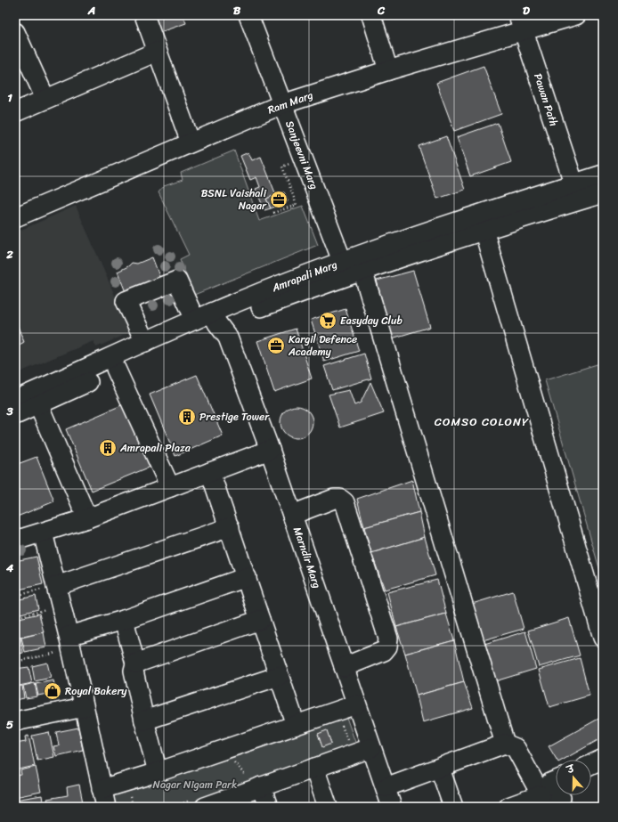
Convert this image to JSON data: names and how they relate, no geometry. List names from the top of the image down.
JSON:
{
  "streets": {
    "street": [
      "Pawan Path",
      "Ram Marg",
      "Sanjeevni Marg",
      "Amrapali Marg",
      "Marndir Marg"
    ]
  },
  "crossings": [
    ["Pawan Path", "Ram Marg"],
    ["Pawan Path", "Amrapali Marg"],
    ["Ram Marg", "Sanjeevni Marg"],
    ["Sanjeevni Marg", "Amrapali Marg"],
    ["Amrapali Marg", "Marndir Marg"]
  ],
  "districts": ["COMSO COLONY"],
  "parks": ["Nagar Nigam Park"],
  "places": {
    "office": ["BSNL Vaishali Nagar", "Kargil Defence Academy"],
    "supermarket": ["Easyday Club"],
    "building": ["Prestige Tower", "Amrapali Plaza"],
    "shop": ["Royal Bakery"]
  },
  "north": "top",
  "grid": {
    "columns": [
      "A",
      "B",
      "C",
      "D"
    ],
    "rows": [
      "1",
      "2",
      "3",
      "4",
      "5"
    ]
  }
}
